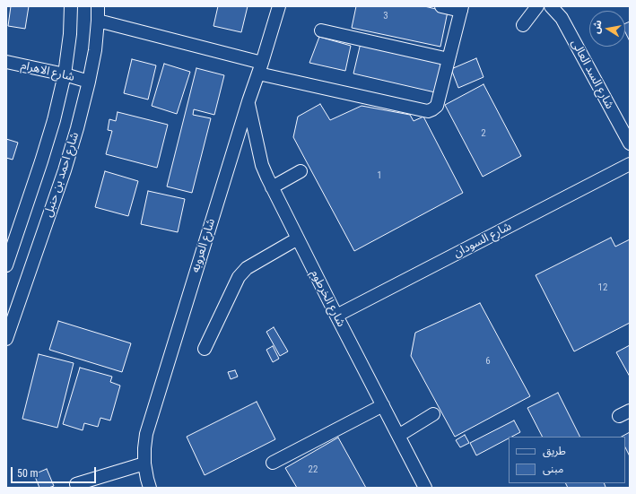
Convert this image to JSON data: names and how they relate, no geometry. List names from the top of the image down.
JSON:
{
  "streets": {
    "street": [
      "شارع الاهرام",
      "شارع السد العالى",
      "شارع احمد بن حنبل",
      "شارع السودان",
      "شارع العروبه",
      "شارع الخرطوم"
    ]
  },
  "crossings": [
    ["شارع الاهرام", "شارع احمد بن حنبل"],
    ["شارع السودان", "شارع الخرطوم"],
    ["شارع العروبه", "شارع الخرطوم"]
  ],
  "house_numbers": [
    "3",
    "2",
    "1",
    "12",
    "6",
    "22"
  ],
  "legend": ["طريق", "مبنى"],
  "scale_bar": "50 m",
  "north": "left"
}
